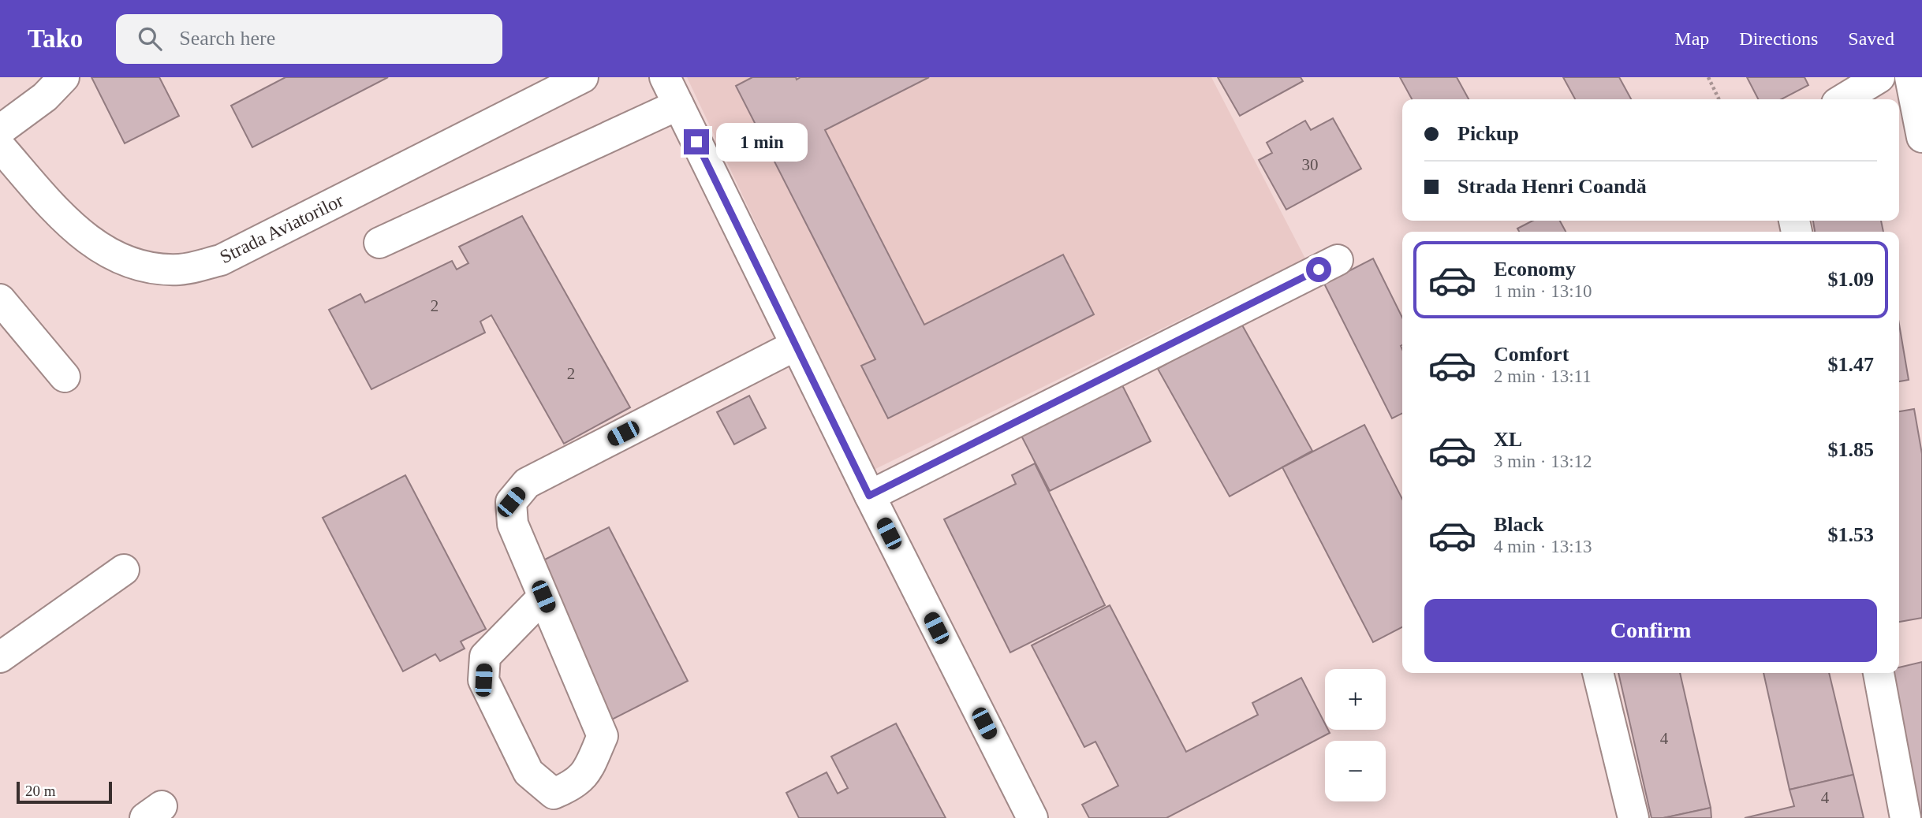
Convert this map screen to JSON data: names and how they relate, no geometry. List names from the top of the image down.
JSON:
{
  "streets": {
    "street": ["Strada Aviatorilor"]
  },
  "house_numbers": [
    "30",
    "2",
    "2",
    "4",
    "4"
  ],
  "scale_bar": "20 m",
  "page": {
    "header": "Tako",
    "search": "Search here",
    "nav": ["Map", "Directions", "Saved"],
    "banner": ["Pickup", "Strada Henri Coandă"],
    "bubble": "1 min",
    "list": [
      {
        "name": "Economy",
        "note": "1 min · 13:10",
        "value": "$1.09"
      },
      {
        "name": "Comfort",
        "note": "2 min · 13:11",
        "value": "$1.47"
      },
      {
        "name": "XL",
        "note": "3 min · 13:12",
        "value": "$1.85"
      },
      {
        "name": "Black",
        "note": "4 min · 13:13",
        "value": "$1.53"
      }
    ],
    "buttons": "Confirm",
    "map_buttons": ["+", "−"],
    "scale": "20 m"
  }
}
